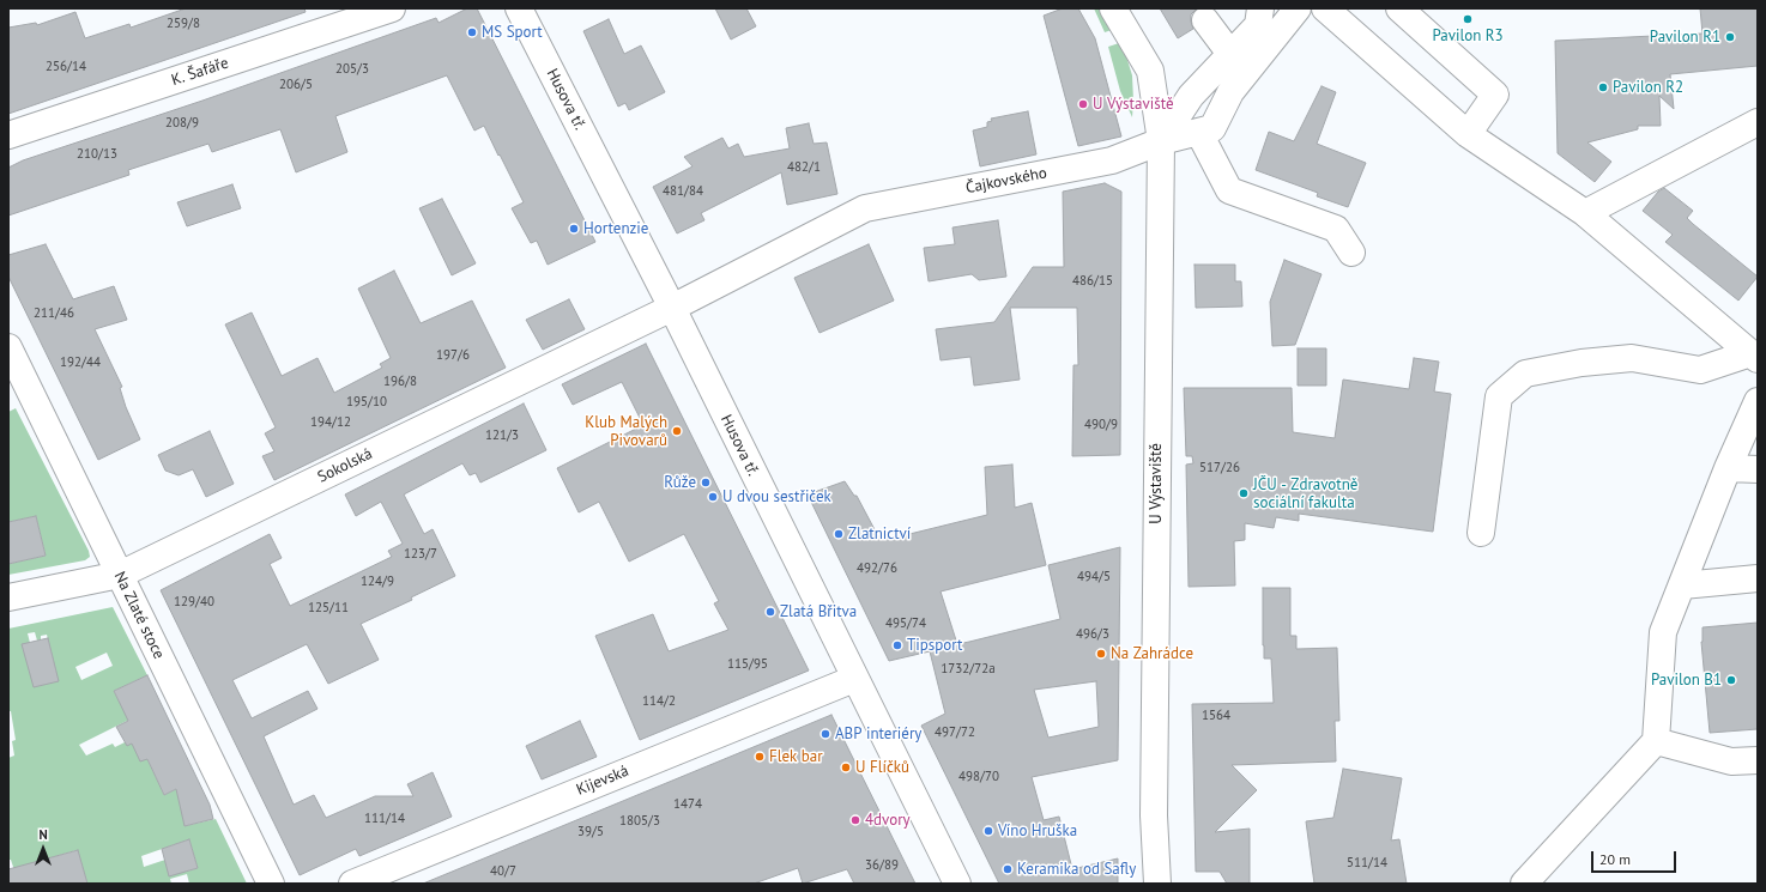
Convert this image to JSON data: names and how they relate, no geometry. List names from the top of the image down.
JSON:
{
  "streets": {
    "street": [
      "K. Šafáře",
      "Husova tř.",
      "Čajkovského",
      "Sokolská",
      "U Výstaviště",
      "Na Zlaté stoce",
      "Kijevská"
    ]
  },
  "crossings": [
    ["Husova tř.", "Čajkovského"],
    ["Husova tř.", "Sokolská"],
    ["Husova tř.", "Kijevská"],
    ["Čajkovského", "Sokolská"],
    ["Čajkovského", "U Výstaviště"],
    ["Sokolská", "Na Zlaté stoce"]
  ],
  "places": [
    "Pavilon R3",
    "MS Sport",
    "Pavilon R1",
    "Pavilon R2",
    "U Výstaviště",
    "Hortenzie",
    "Klub Malých Pivovarů",
    "Růže",
    "JČU - Zdravotně sociální fakulta",
    "U dvou sestřiček",
    "Zlatnictví",
    "Zlatá Břitva",
    "Tipsport",
    "Na Zahrádce",
    "Pavilon B1",
    "ABP interiéry",
    "Flek bar",
    "U Flíčků",
    "4dvory",
    "Víno Hruška",
    "Keramika od Safly"
  ],
  "house_numbers": [
    "259/8",
    "256/14",
    "205/3",
    "206/5",
    "208/9",
    "210/13",
    "482/1",
    "481/84",
    "486/15",
    "211/46",
    "197/6",
    "192/44",
    "196/8",
    "195/10",
    "194/12",
    "490/9",
    "121/3",
    "517/26",
    "123/7",
    "492/76",
    "494/5",
    "124/9",
    "129/40",
    "125/11",
    "495/74",
    "496/3",
    "115/95",
    "1732/72a",
    "114/2",
    "1564",
    "497/72",
    "498/70",
    "1474",
    "111/14",
    "1805/3",
    "39/5",
    "511/14",
    "36/89",
    "40/7"
  ],
  "scale_bar": "20 m",
  "north": "top"
}
